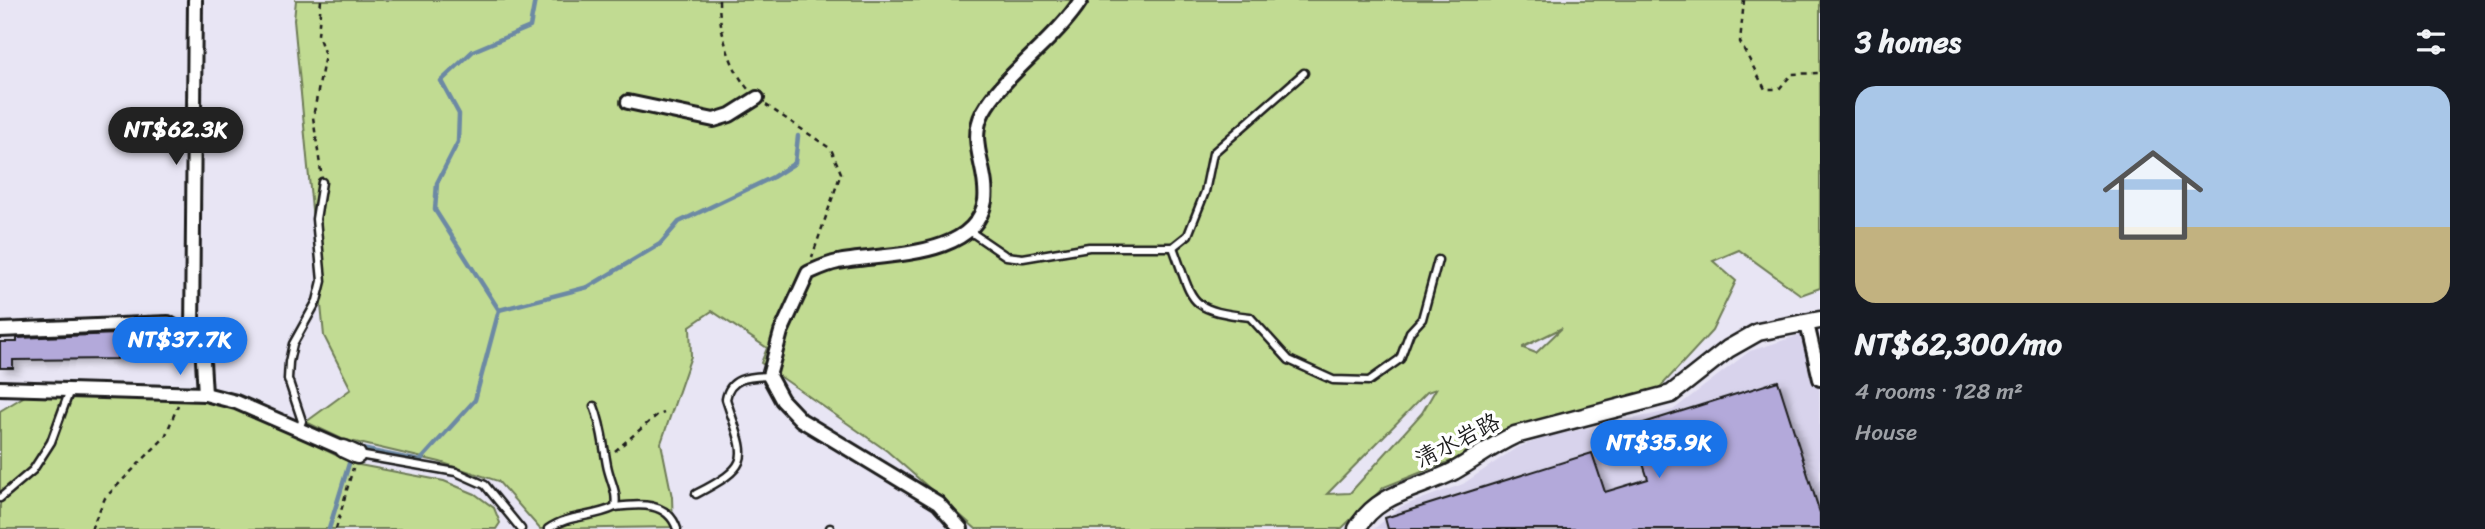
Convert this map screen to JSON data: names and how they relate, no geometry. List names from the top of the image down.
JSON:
{
  "streets": {
    "street": ["清水岩路"]
  },
  "page": {
    "heading": "3 homes",
    "list": [
      {
        "name": "NT$62,300/mo",
        "note": "4 rooms · 128 m² · House"
      }
    ],
    "price": ["NT$62.3K", "NT$37.7K", "NT$35.9K"]
  }
}
